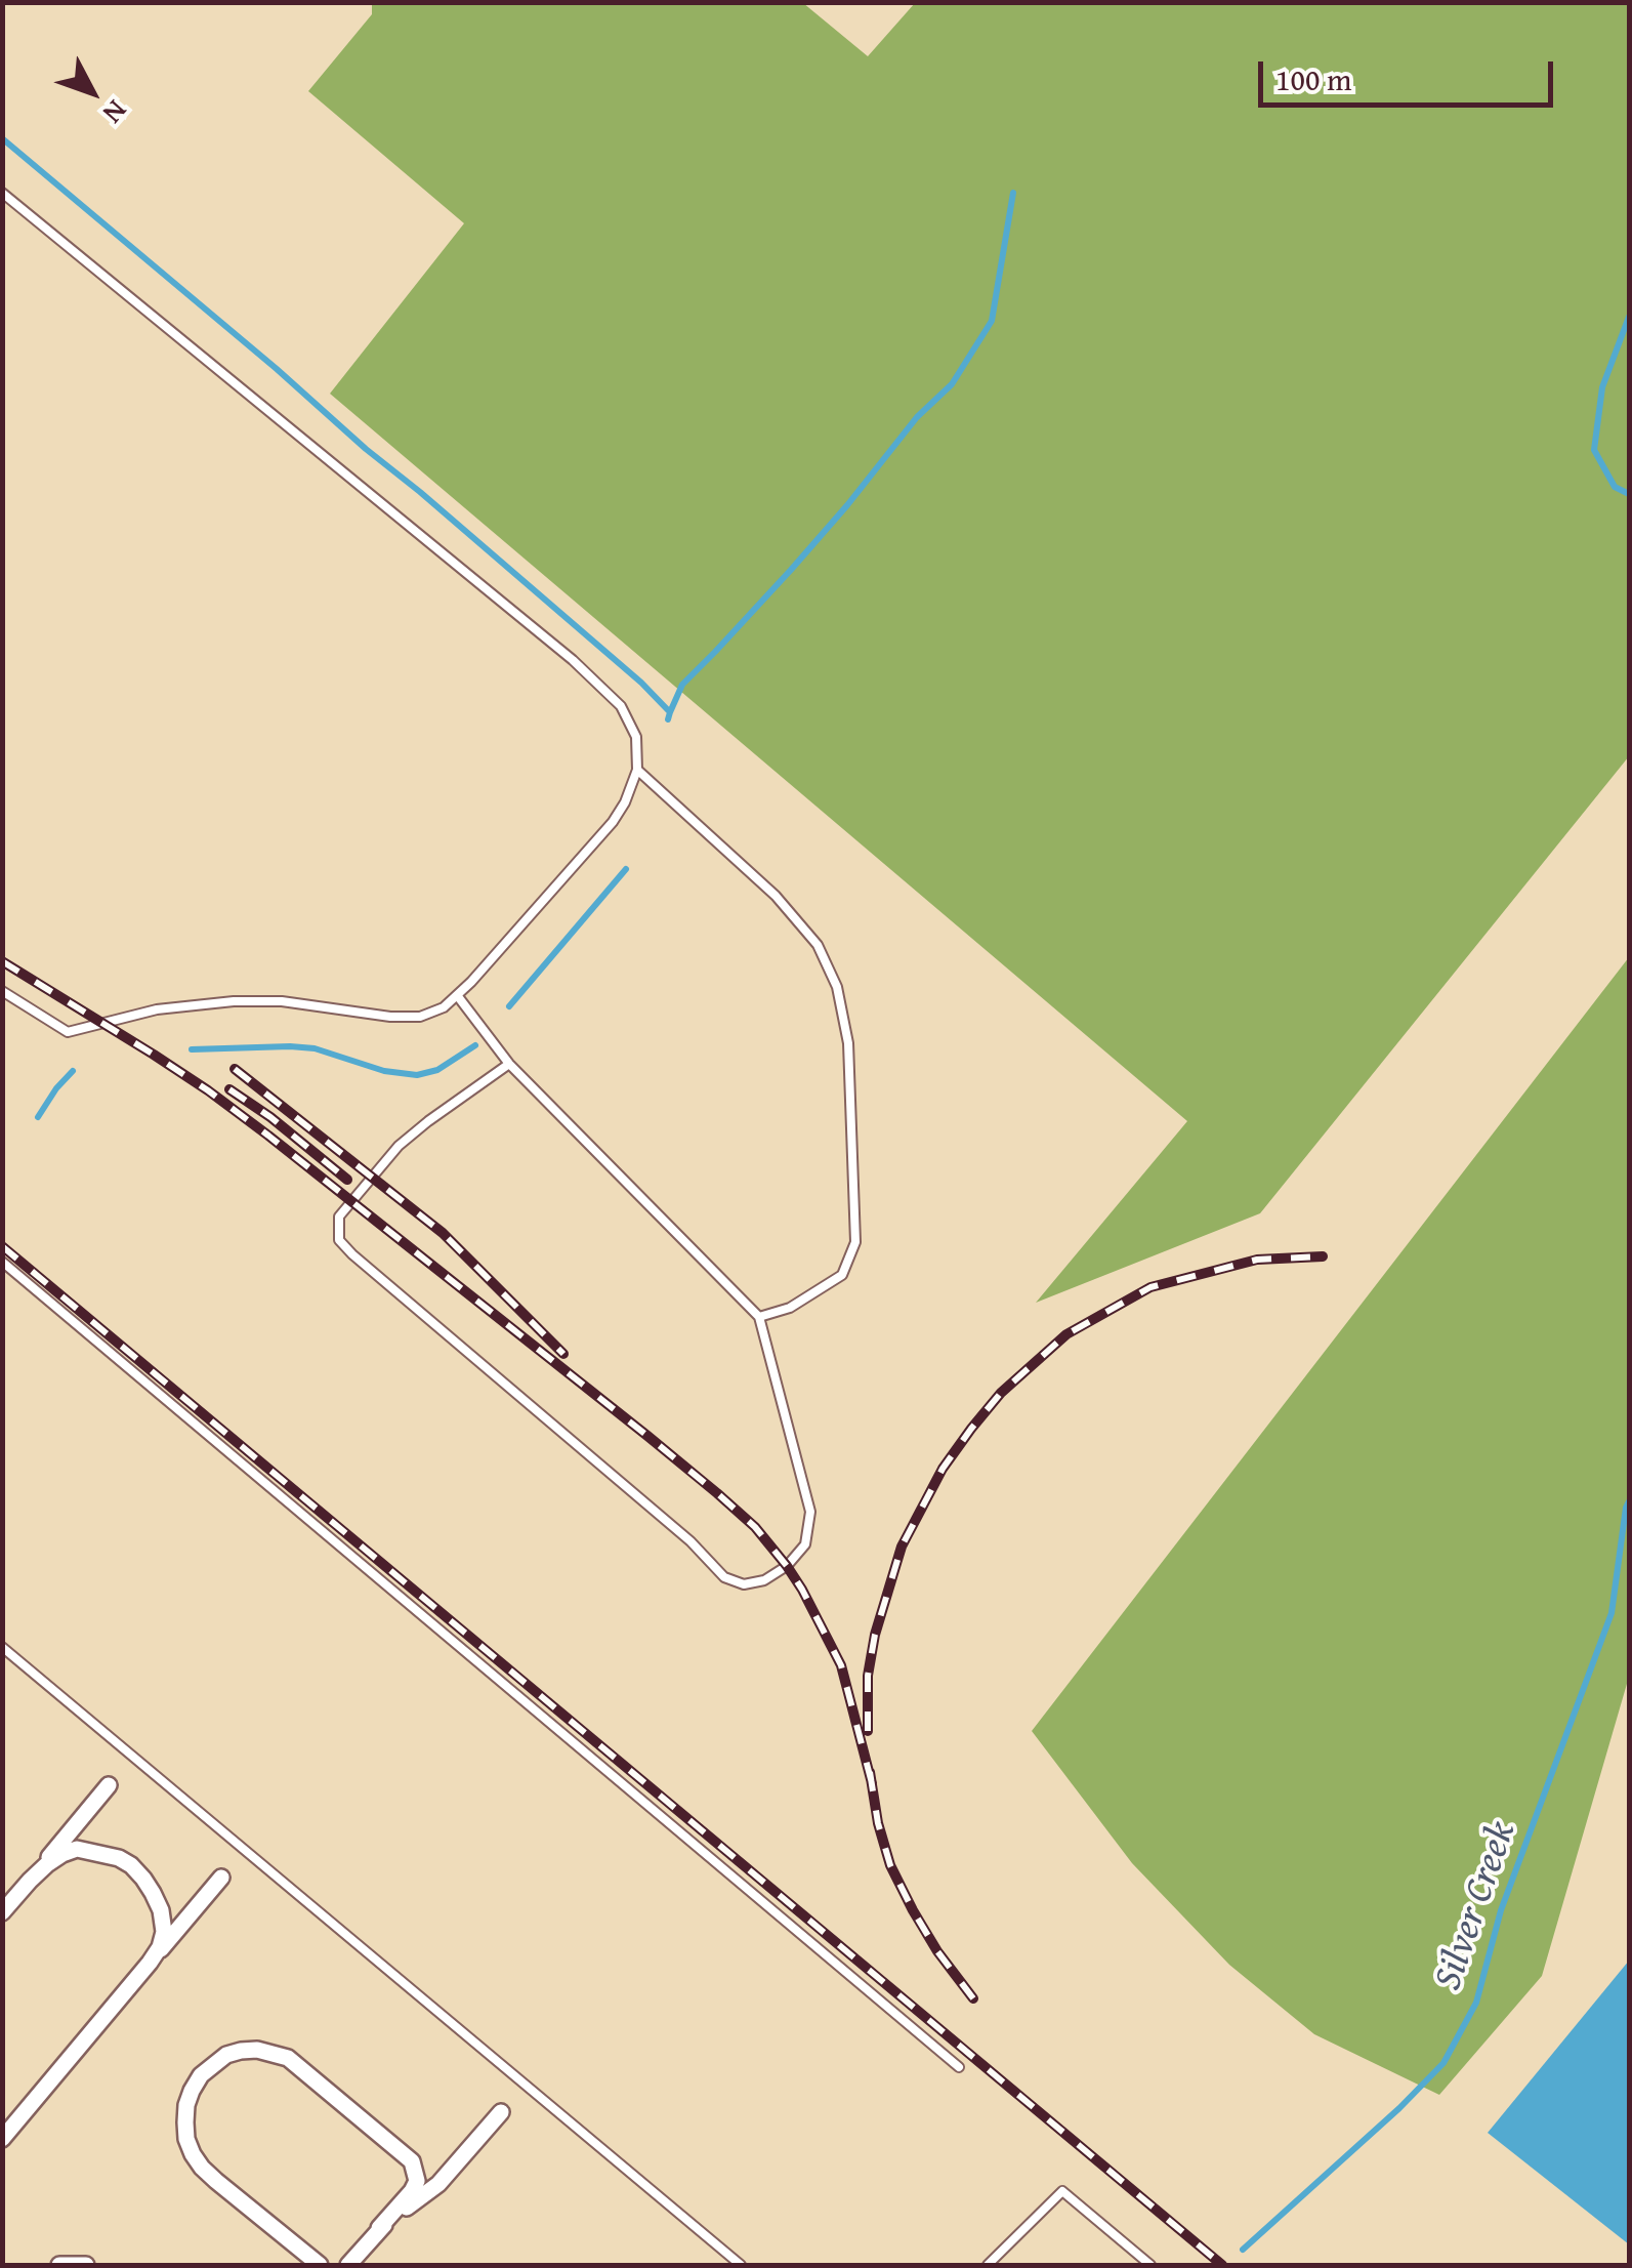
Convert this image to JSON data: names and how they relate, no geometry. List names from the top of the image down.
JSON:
{
  "water": ["Silver Creek"],
  "scale_bar": "100 m",
  "north": "bottom right"
}
